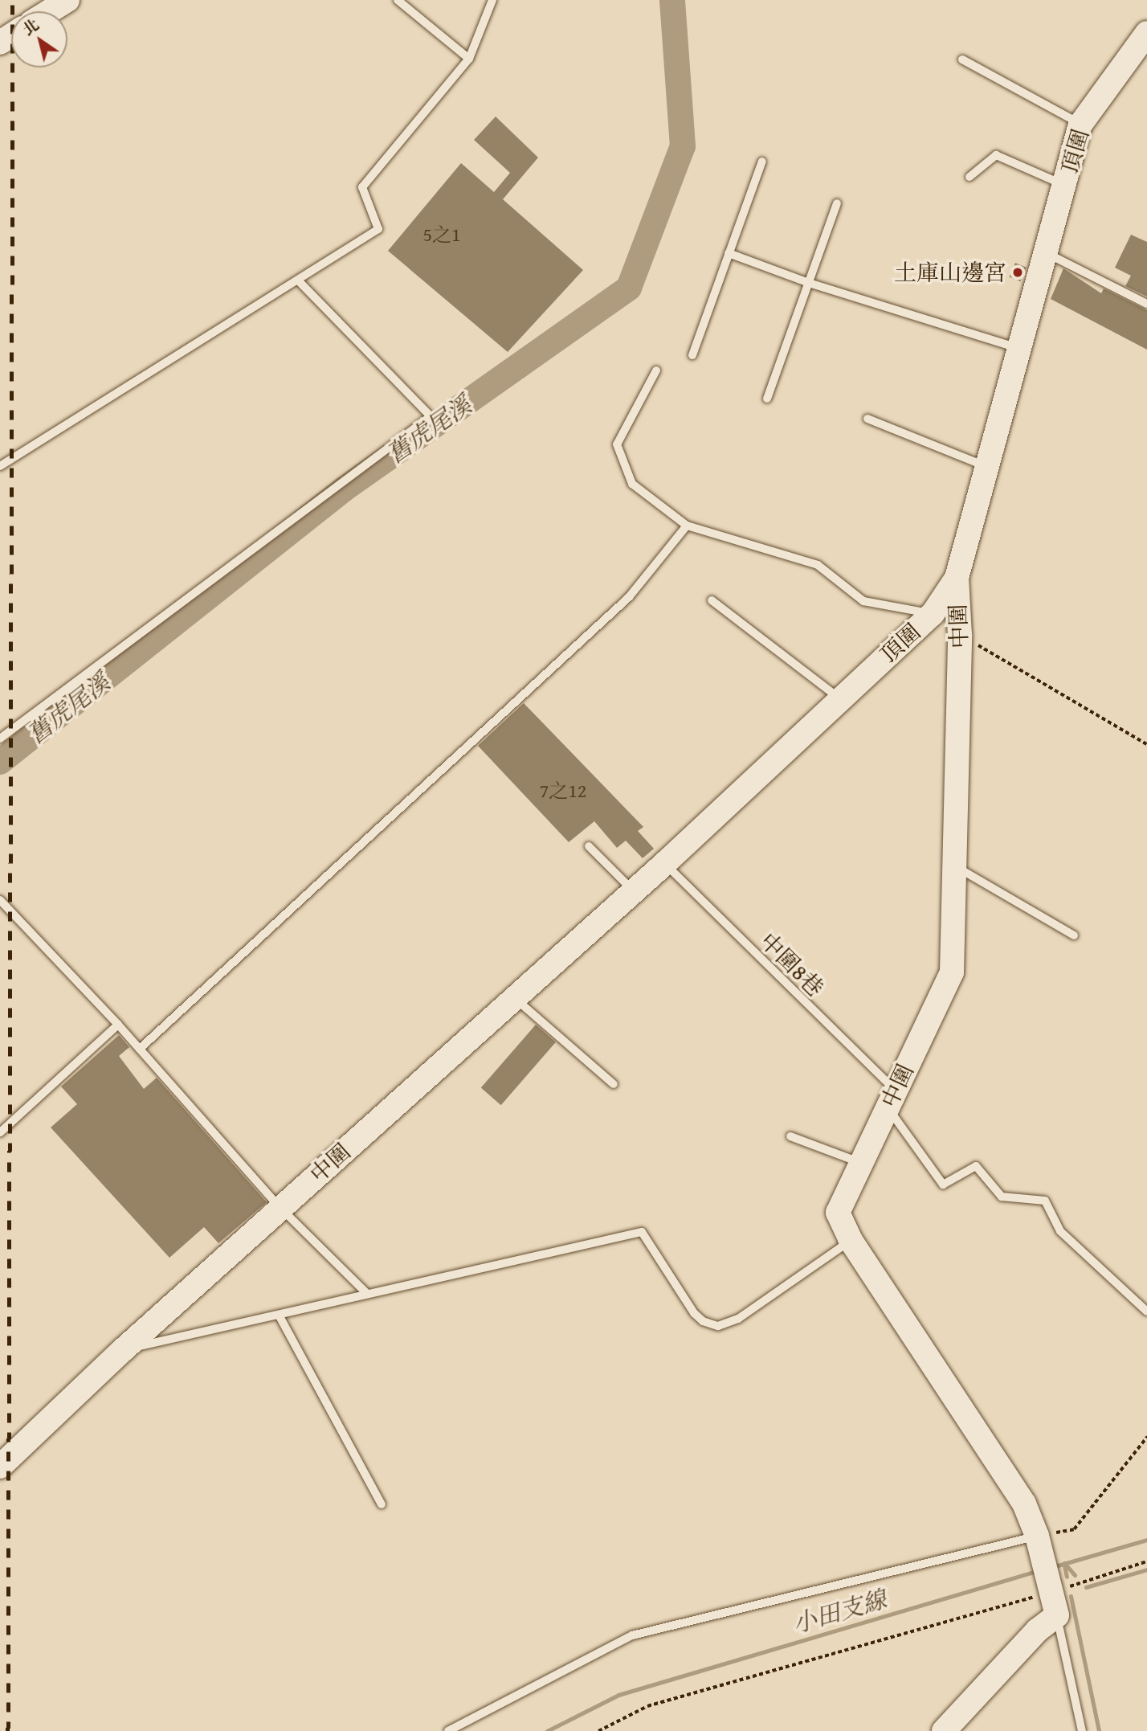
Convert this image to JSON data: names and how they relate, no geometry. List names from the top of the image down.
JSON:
{
  "streets": {
    "street": ["頂圍", "中圍"],
    "lane": ["中圍8巷"]
  },
  "crossings": [
    ["頂圍", "中圍"],
    ["頂圍", "中圍8巷"],
    ["中圍", "中圍8巷"]
  ],
  "water": ["舊虎尾溪", "小田支線"],
  "places": ["土庫山邊宮"],
  "house_numbers": ["5之1", "7之12"],
  "north": "top left"
}
